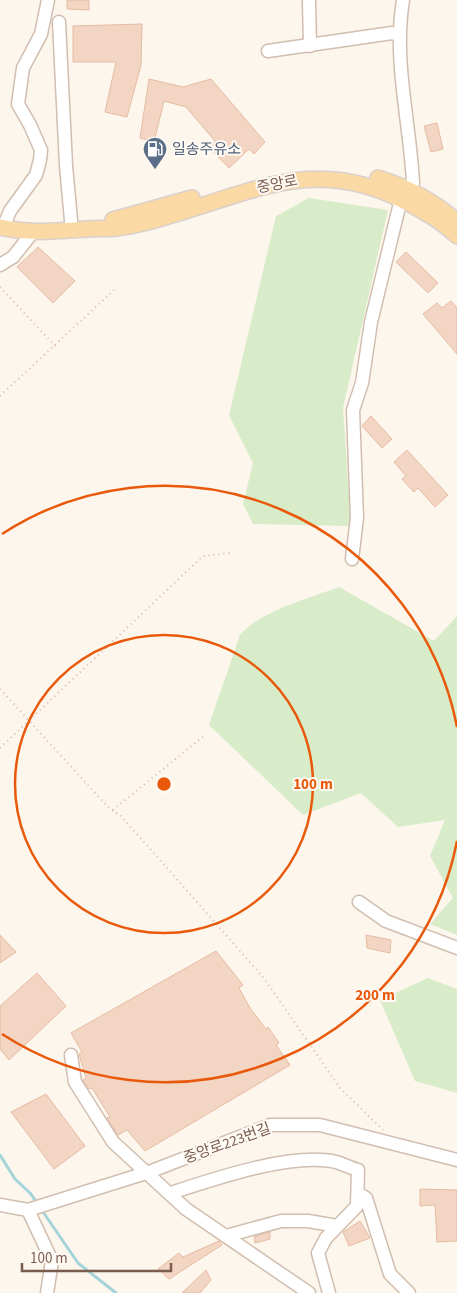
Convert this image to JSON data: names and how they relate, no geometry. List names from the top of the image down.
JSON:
{
  "streets": {
    "main road": ["중앙로"],
    "street": ["중앙로223번길"]
  },
  "places": {
    "fuel station": ["일송주유소"]
  },
  "scale_bar": "100 m",
  "rings": ["100 m", "200 m"]
}
